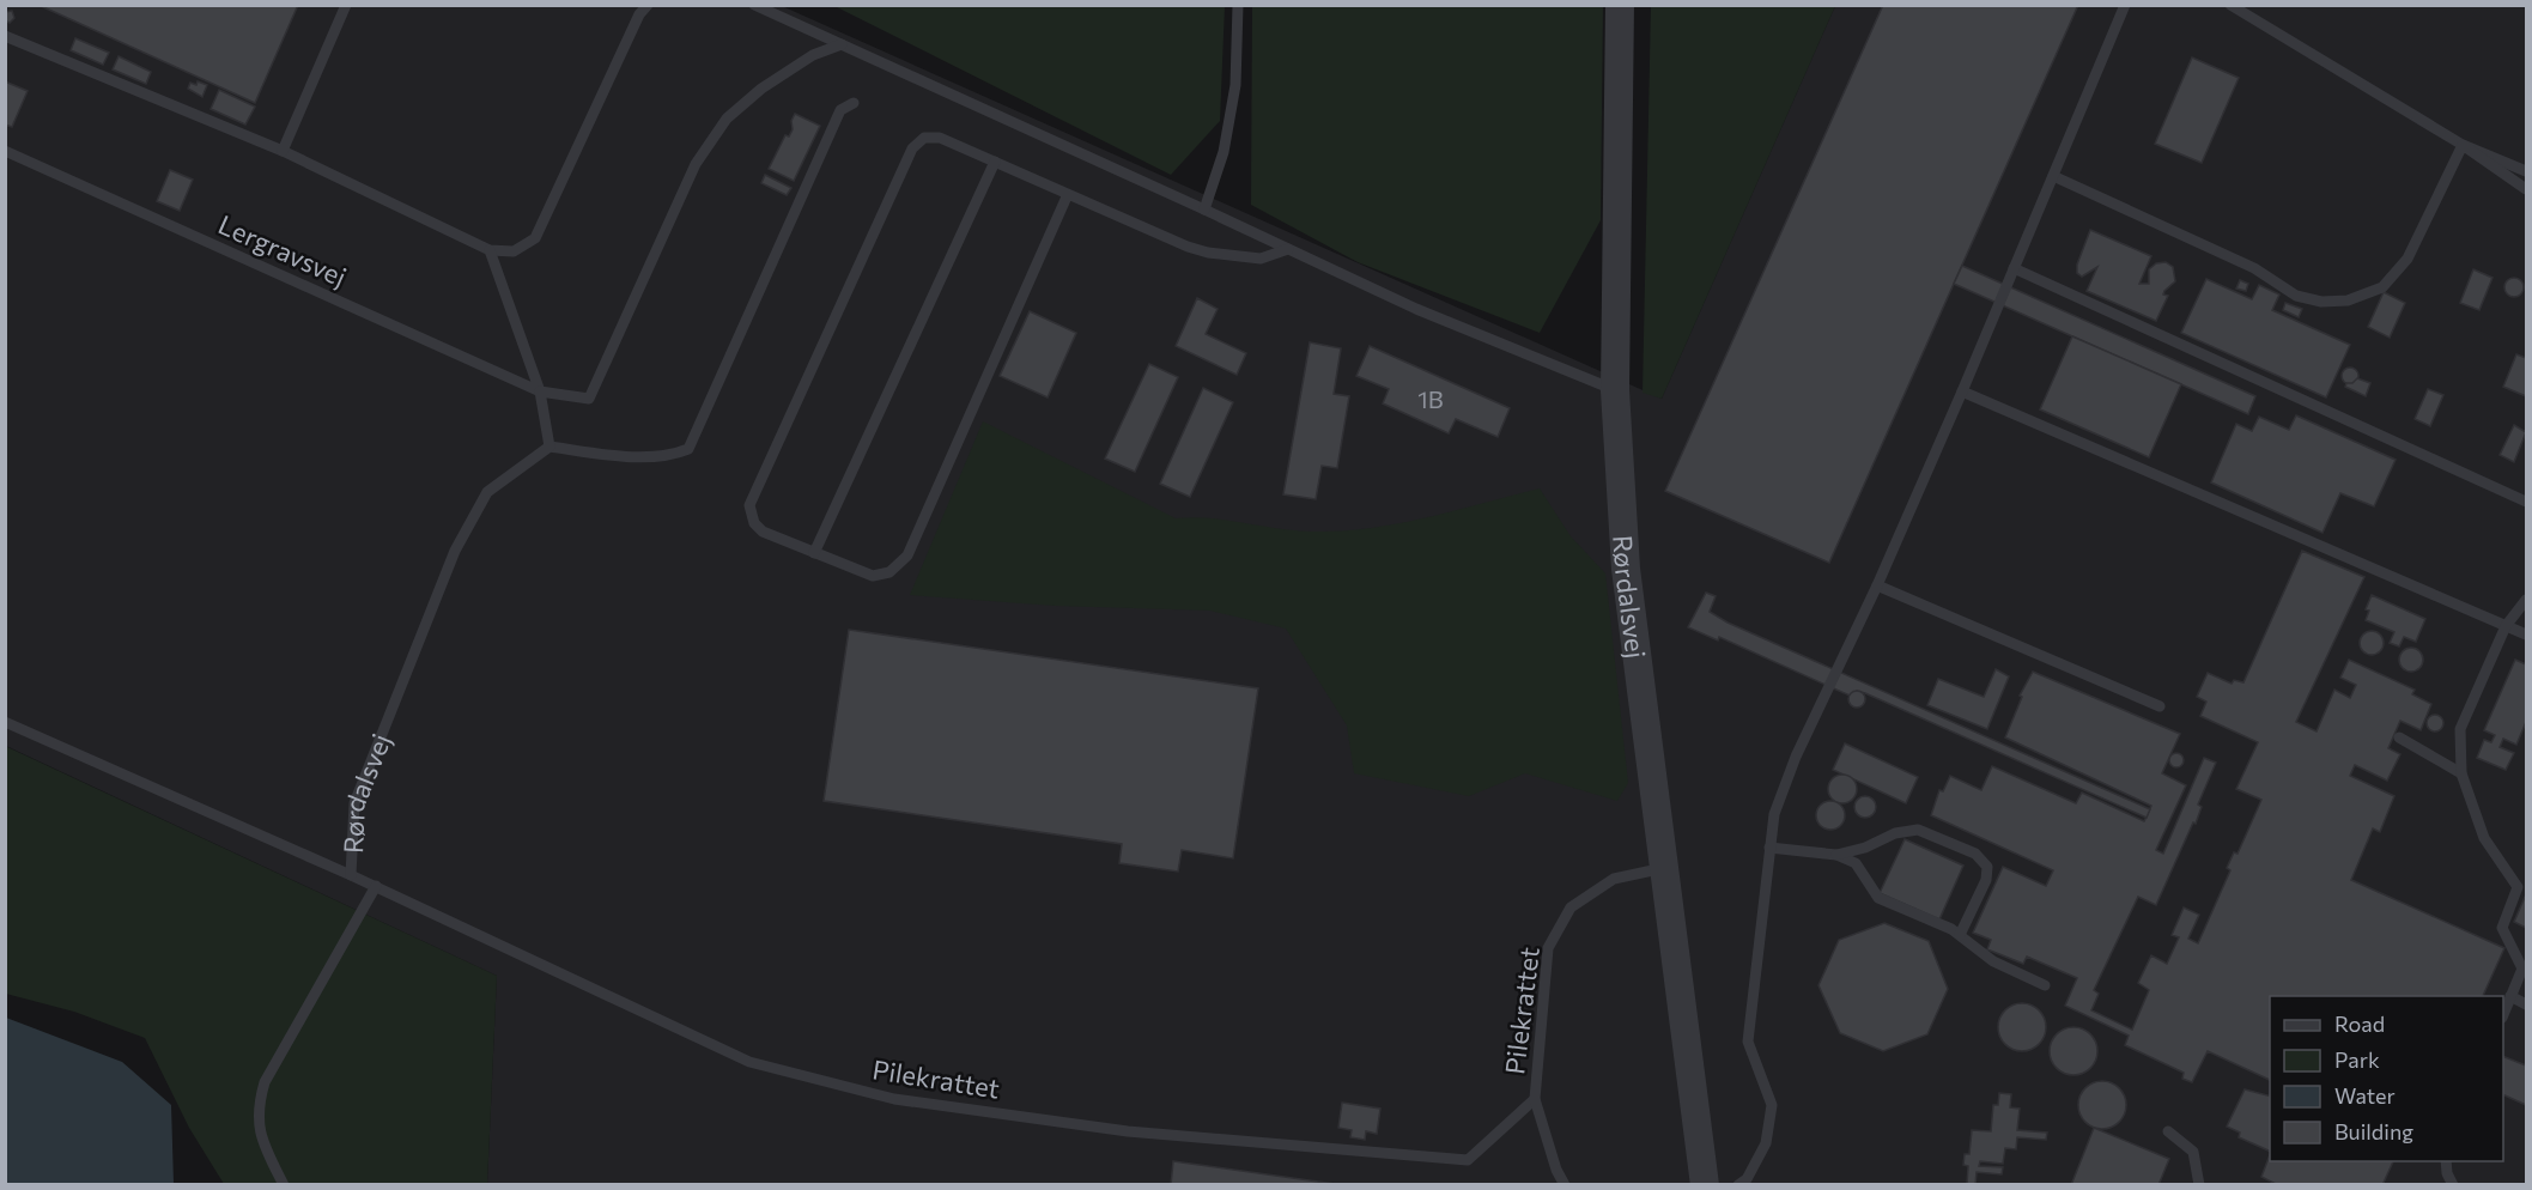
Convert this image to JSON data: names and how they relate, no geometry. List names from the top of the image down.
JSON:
{
  "streets": {
    "street": ["Rørdalsvej"],
    "lane": ["Lergravsvej", "Pilekrattet"]
  },
  "crossings": [
    ["Rørdalsvej", "Pilekrattet"]
  ],
  "house_numbers": ["1B"],
  "legend": [
    "Road",
    "Park",
    "Water",
    "Building"
  ]
}
